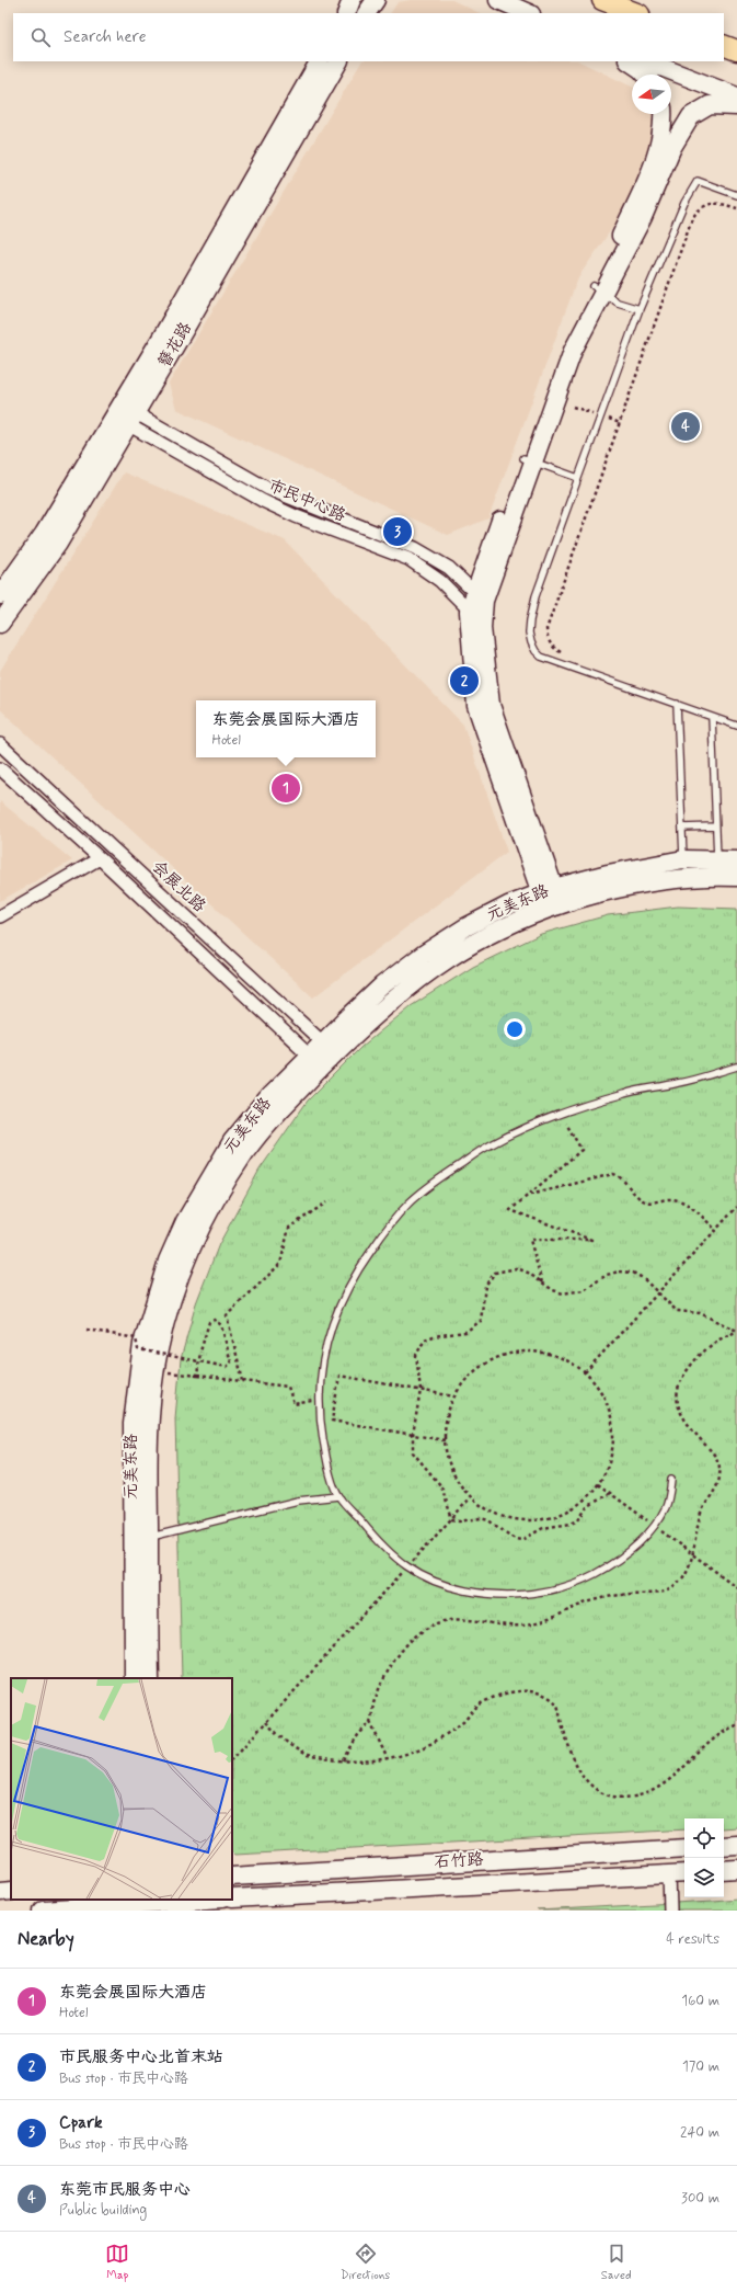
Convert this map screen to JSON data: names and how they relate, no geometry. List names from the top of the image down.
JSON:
{
  "streets": {
    "street": [
      "簪花路",
      "市民中心路",
      "会展北路",
      "元美东路",
      "石竹路"
    ]
  },
  "crossings": [
    ["簪花路", "市民中心路"],
    ["会展北路", "元美东路"]
  ],
  "north": "left",
  "page": {
    "search": "Search here",
    "pins": [
      "4",
      "3",
      "2",
      "1"
    ],
    "popup": ["东莞会展国际大酒店", "Hotel"],
    "heading": ["Nearby", "4 results"],
    "list": [
      {
        "mark": "1",
        "name": "东莞会展国际大酒店",
        "note": "Hotel",
        "value": "160 m"
      },
      {
        "mark": "2",
        "name": "市民服务中心北首末站",
        "note": "Bus stop · 市民中心路",
        "value": "170 m"
      },
      {
        "mark": "3",
        "name": "Cpark",
        "note": "Bus stop · 市民中心路",
        "value": "240 m"
      },
      {
        "mark": "4",
        "name": "东莞市民服务中心",
        "note": "Public building",
        "value": "300 m"
      }
    ],
    "nav": ["Map", "Directions", "Saved"]
  }
}
